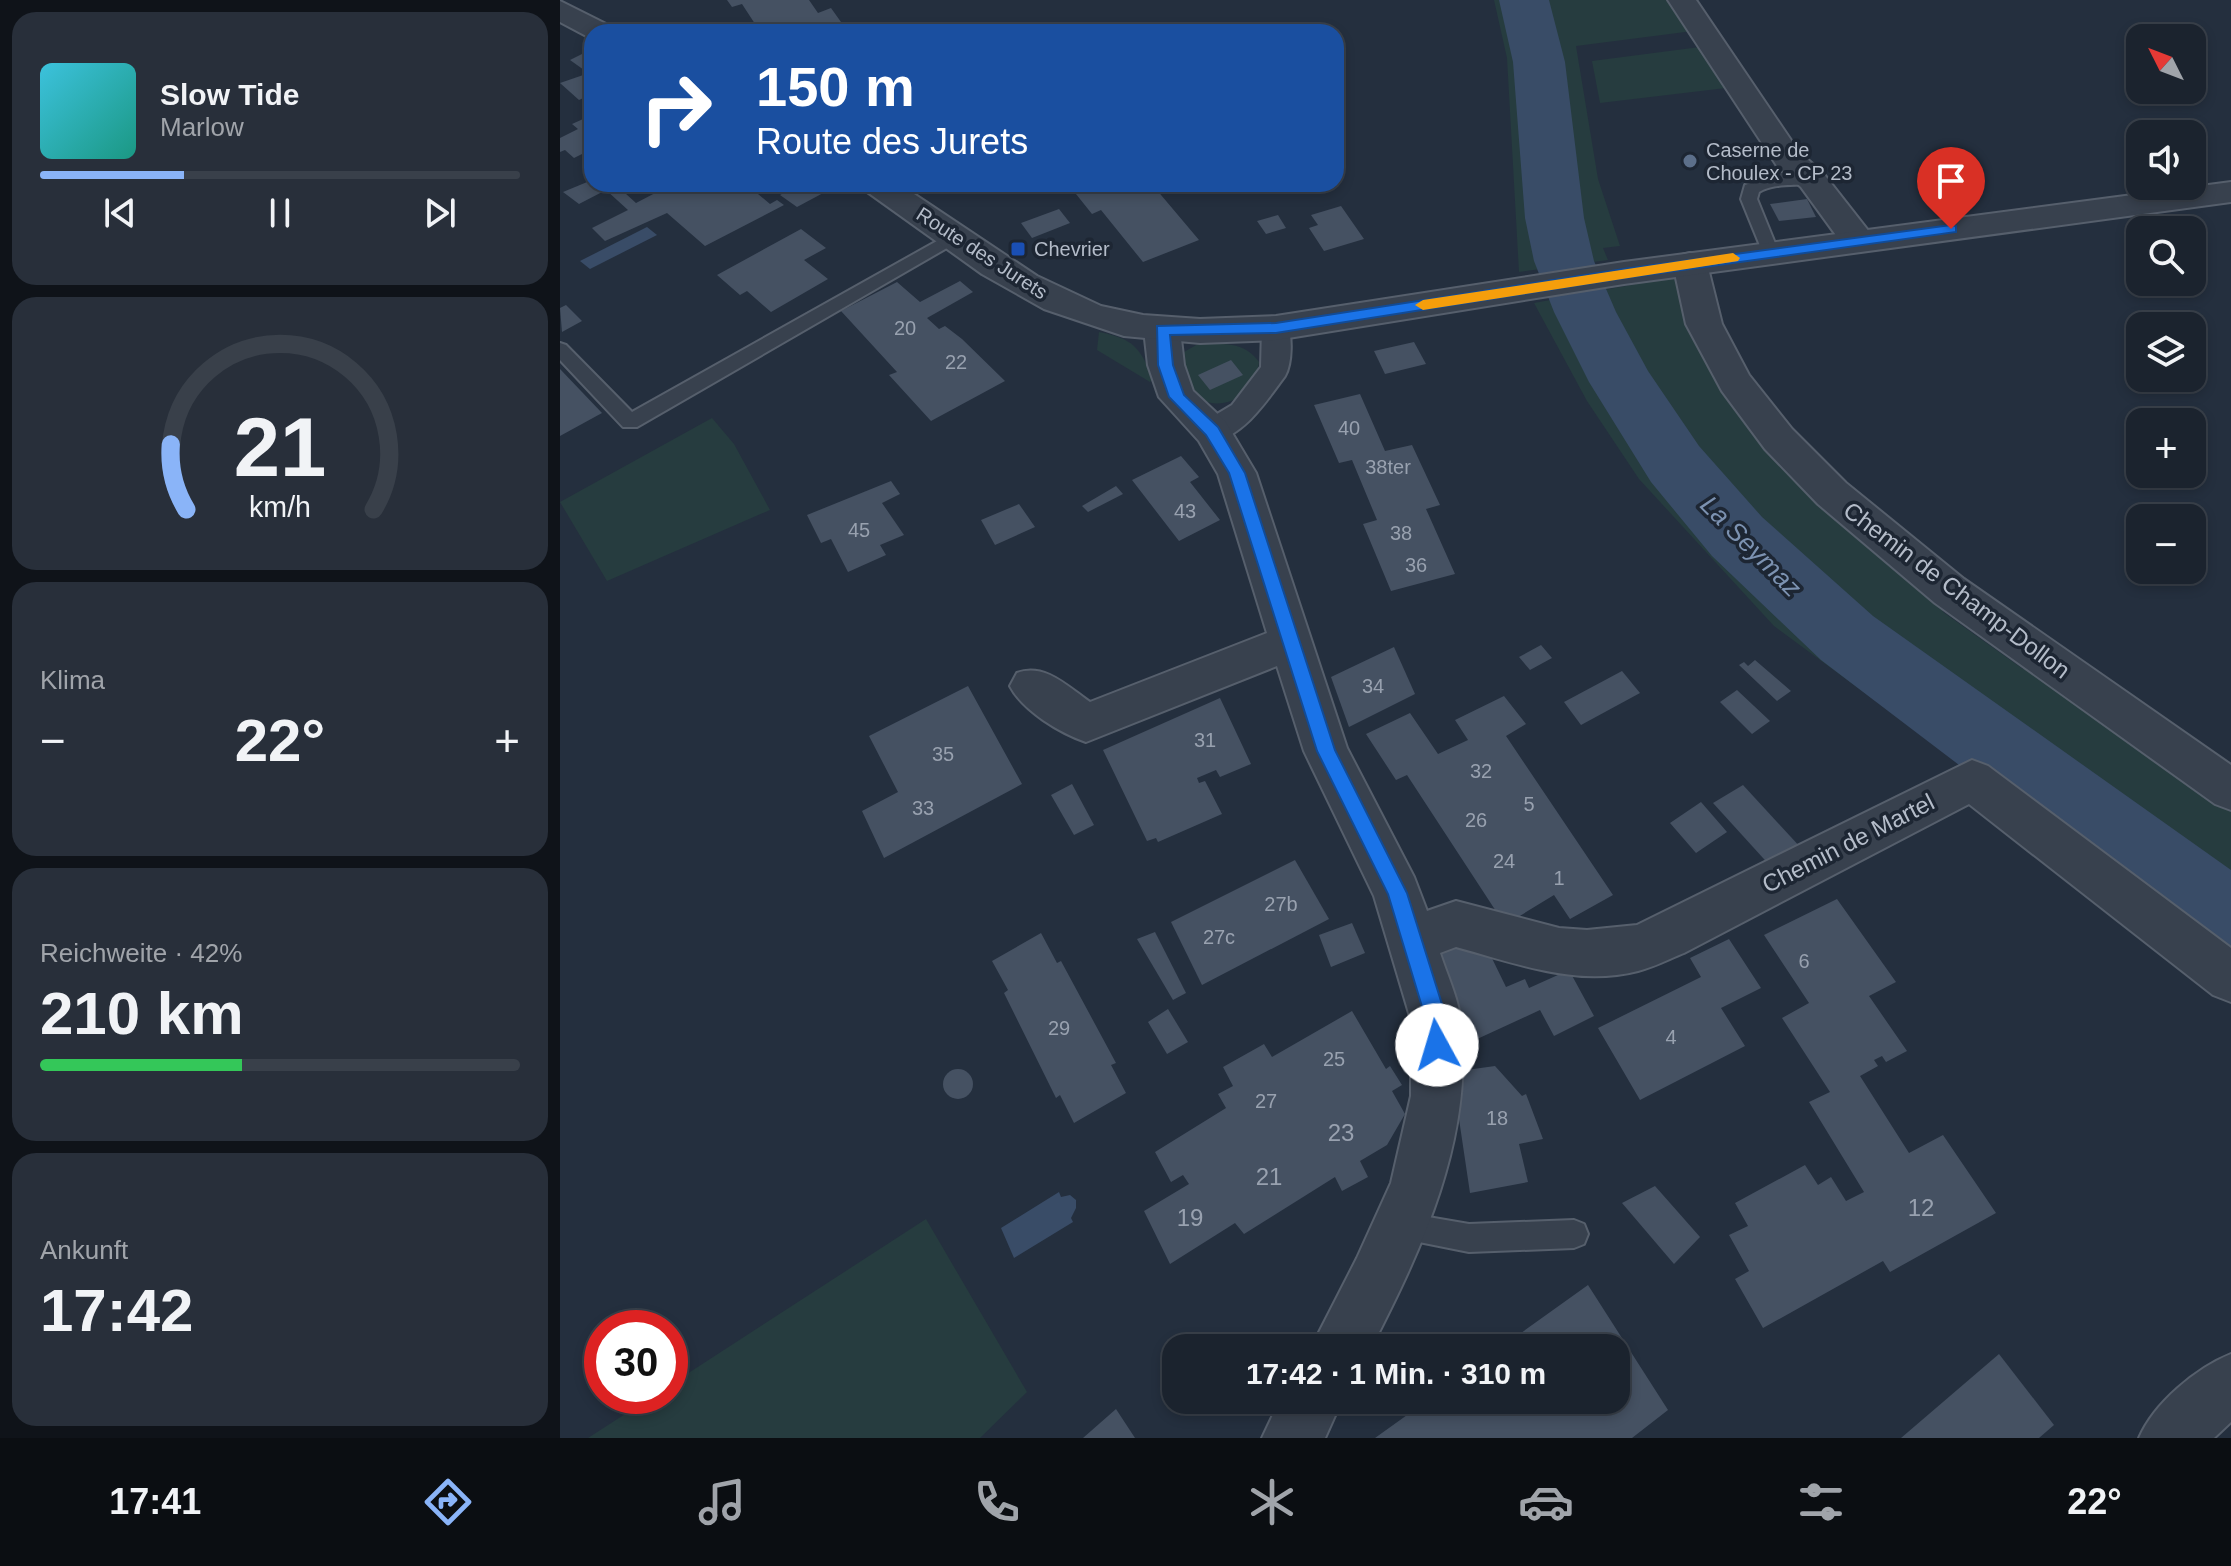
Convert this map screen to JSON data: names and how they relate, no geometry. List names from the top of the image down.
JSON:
{
  "streets": {
    "street": ["Route des Jurets", "Chemin de Champ-Dollon", "Chemin de Martel"]
  },
  "crossings": [
    ["Route des Jurets", "Chemin de Champ-Dollon"]
  ],
  "water": ["La Seymaz"],
  "places": {
    "other": ["Caserne de Choulex - CP 23"],
    "transit": ["Chevrier"]
  },
  "house_numbers": [
    "20",
    "22",
    "40",
    "38ter",
    "43",
    "45",
    "38",
    "36",
    "34",
    "31",
    "35",
    "32",
    "5",
    "33",
    "26",
    "24",
    "1",
    "27b",
    "27c",
    "6",
    "29",
    "4",
    "25",
    "27",
    "18",
    "23",
    "21",
    "12",
    "19"
  ],
  "north": "top left",
  "page": {
    "map_buttons": ["+", "−"],
    "turn": ["150 m", "Route des Jurets"],
    "song": ["Slow Tide", "Marlow"],
    "tile": [
      "Klima",
      ["Reichweite · 42%", "210 km"],
      ["Ankunft", "17:42"]
    ],
    "heat": ["−", "22°", "+"],
    "limit": "30",
    "trip": "17:42 · 1 Min. · 310 m",
    "tabs": ["17:41", "22°"],
    "gauge": ["21", "km/h"]
  }
}
